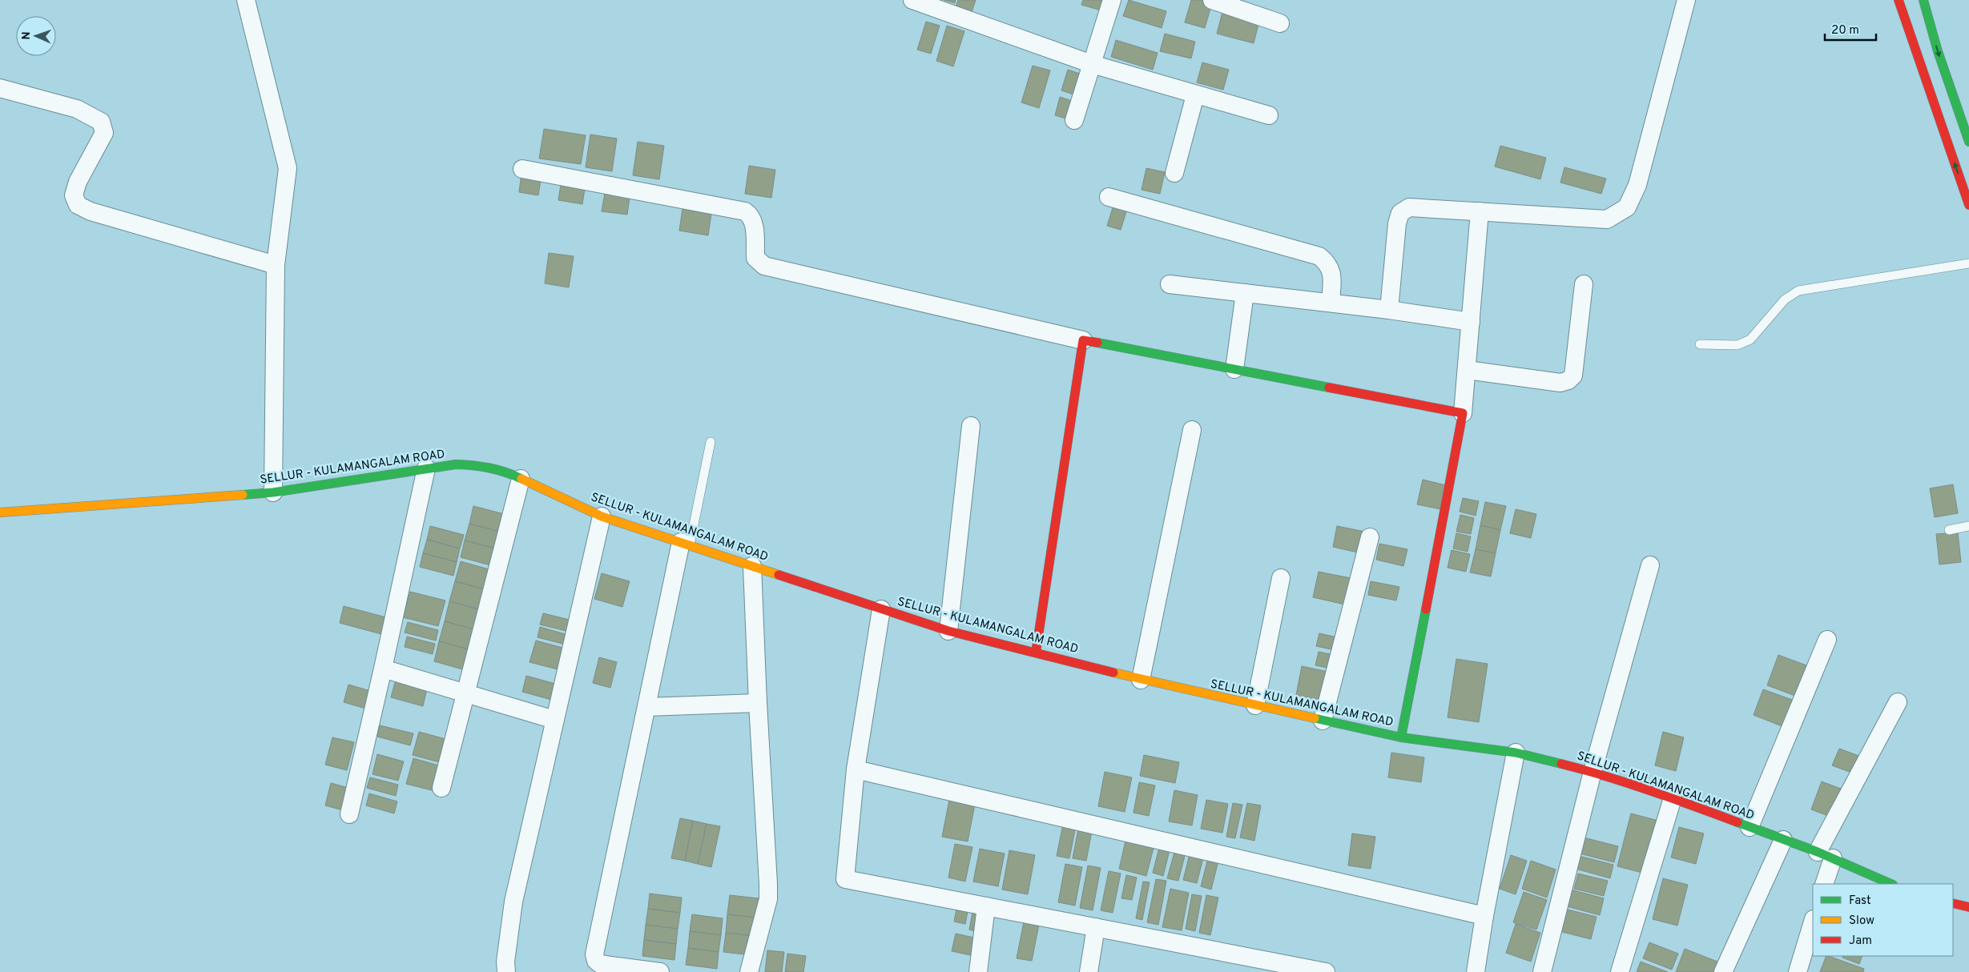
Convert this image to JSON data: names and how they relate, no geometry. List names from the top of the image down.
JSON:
{
  "streets": {
    "main road": ["SELLUR - KULAMANGALAM ROAD"]
  },
  "legend": ["Fast", "Slow", "Jam"],
  "scale_bar": "20 m",
  "north": "left"
}
